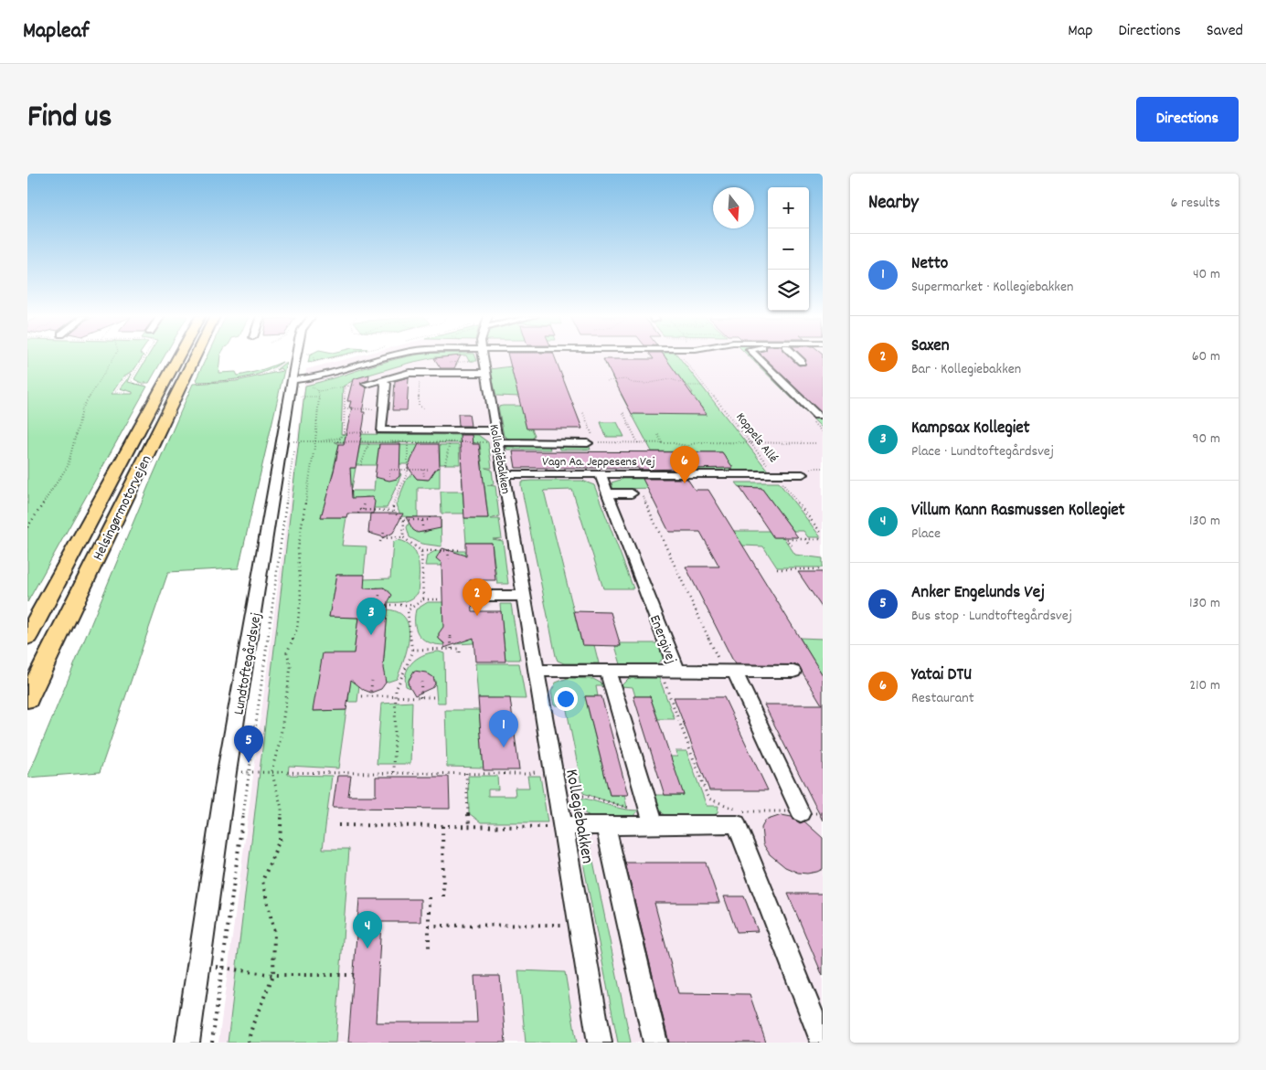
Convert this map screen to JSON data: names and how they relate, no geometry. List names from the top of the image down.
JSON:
{
  "streets": {
    "highway": ["Helsingørmotorvejen"],
    "street": [
      "Kollegiebakken",
      "Vagn Aa. Jeppesens Vej",
      "Energivej",
      "Lundtoftegårdsvej"
    ],
    "path": ["Koppels Allé"]
  },
  "crossings": [
    ["Koppels Allé", "Vagn Aa. Jeppesens Vej"],
    ["Kollegiebakken", "Vagn Aa. Jeppesens Vej"],
    ["Kollegiebakken", "Energivej"],
    ["Vagn Aa. Jeppesens Vej", "Energivej"]
  ],
  "north": "bottom",
  "page": {
    "header": "Mapleaf",
    "nav": ["Map", "Directions", "Saved"],
    "title": "Find us",
    "buttons": "Directions",
    "heading": ["Nearby", "6 results"],
    "map_buttons": ["+", "−"],
    "list": [
      {
        "mark": "1",
        "name": "Netto",
        "note": "Supermarket · Kollegiebakken",
        "value": "40 m"
      },
      {
        "mark": "2",
        "name": "Saxen",
        "note": "Bar · Kollegiebakken",
        "value": "60 m"
      },
      {
        "mark": "3",
        "name": "Kampsax Kollegiet",
        "note": "Place · Lundtoftegårdsvej",
        "value": "90 m"
      },
      {
        "mark": "4",
        "name": "Villum Kann Rasmussen Kollegiet",
        "note": "Place",
        "value": "130 m"
      },
      {
        "mark": "5",
        "name": "Anker Engelunds Vej",
        "note": "Bus stop · Lundtoftegårdsvej",
        "value": "130 m"
      },
      {
        "mark": "6",
        "name": "Yatai DTU",
        "note": "Restaurant",
        "value": "210 m"
      }
    ],
    "pins": [
      "6",
      "2",
      "3",
      "1",
      "5",
      "4"
    ]
  }
}
